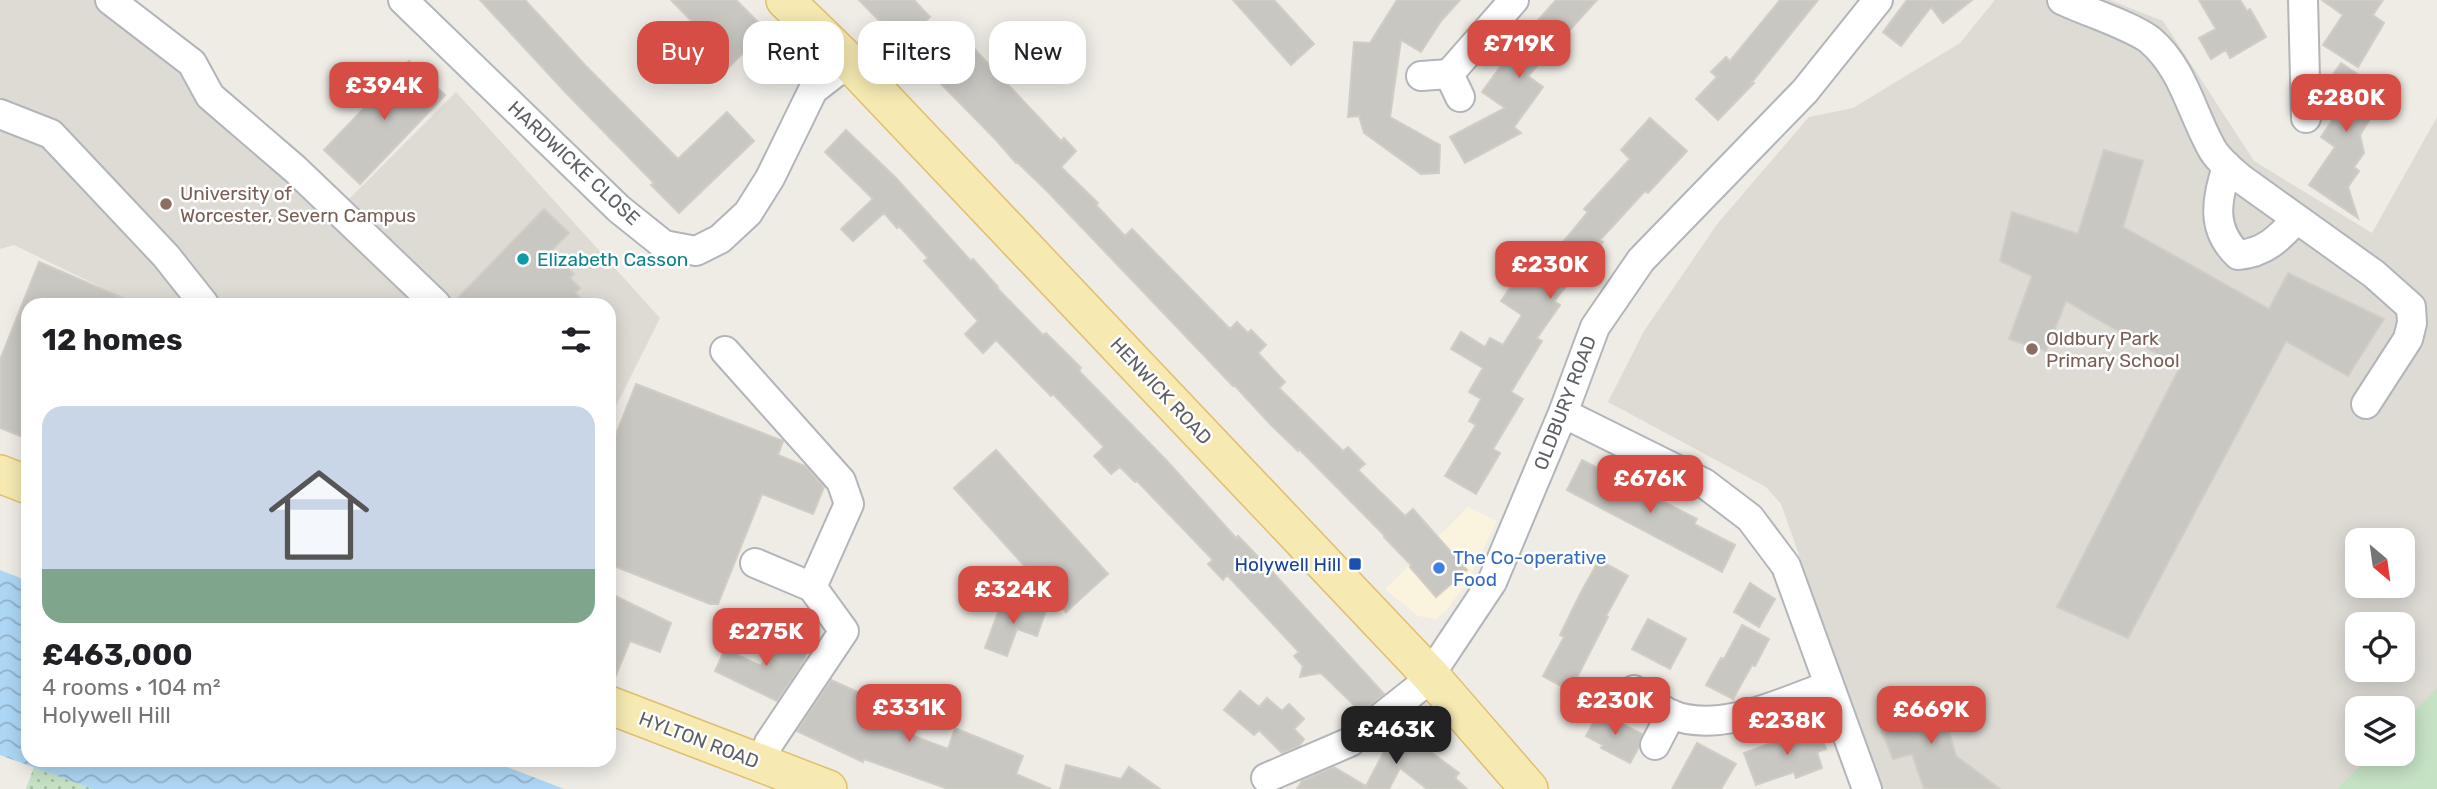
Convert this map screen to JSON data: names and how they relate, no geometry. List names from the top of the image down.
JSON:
{
  "streets": {
    "main road": ["HENWICK ROAD", "HYLTON ROAD"],
    "street": ["HARDWICKE CLOSE", "OLDBURY ROAD"]
  },
  "crossings": [
    ["HARDWICKE CLOSE", "HENWICK ROAD"],
    ["HENWICK ROAD", "OLDBURY ROAD"]
  ],
  "places": {
    "other": [
      "University of Worcester, Severn Campus",
      "Elizabeth Casson",
      "Oldbury Park Primary School",
      "The Co-operative Food"
    ],
    "transit": ["Holywell Hill"]
  },
  "north": "bottom right",
  "page": {
    "price": [
      "£719K",
      "£394K",
      "£280K",
      "£230K",
      "£676K",
      "£324K",
      "£275K",
      "£230K",
      "£331K",
      "£669K",
      "£238K",
      "£463K"
    ],
    "chip": [
      "Buy",
      "Rent",
      "Filters",
      "New"
    ],
    "heading": "12 homes",
    "list": [
      {
        "name": "£463,000",
        "note": "4 rooms · 104 m² · Holywell Hill"
      }
    ]
  }
}
